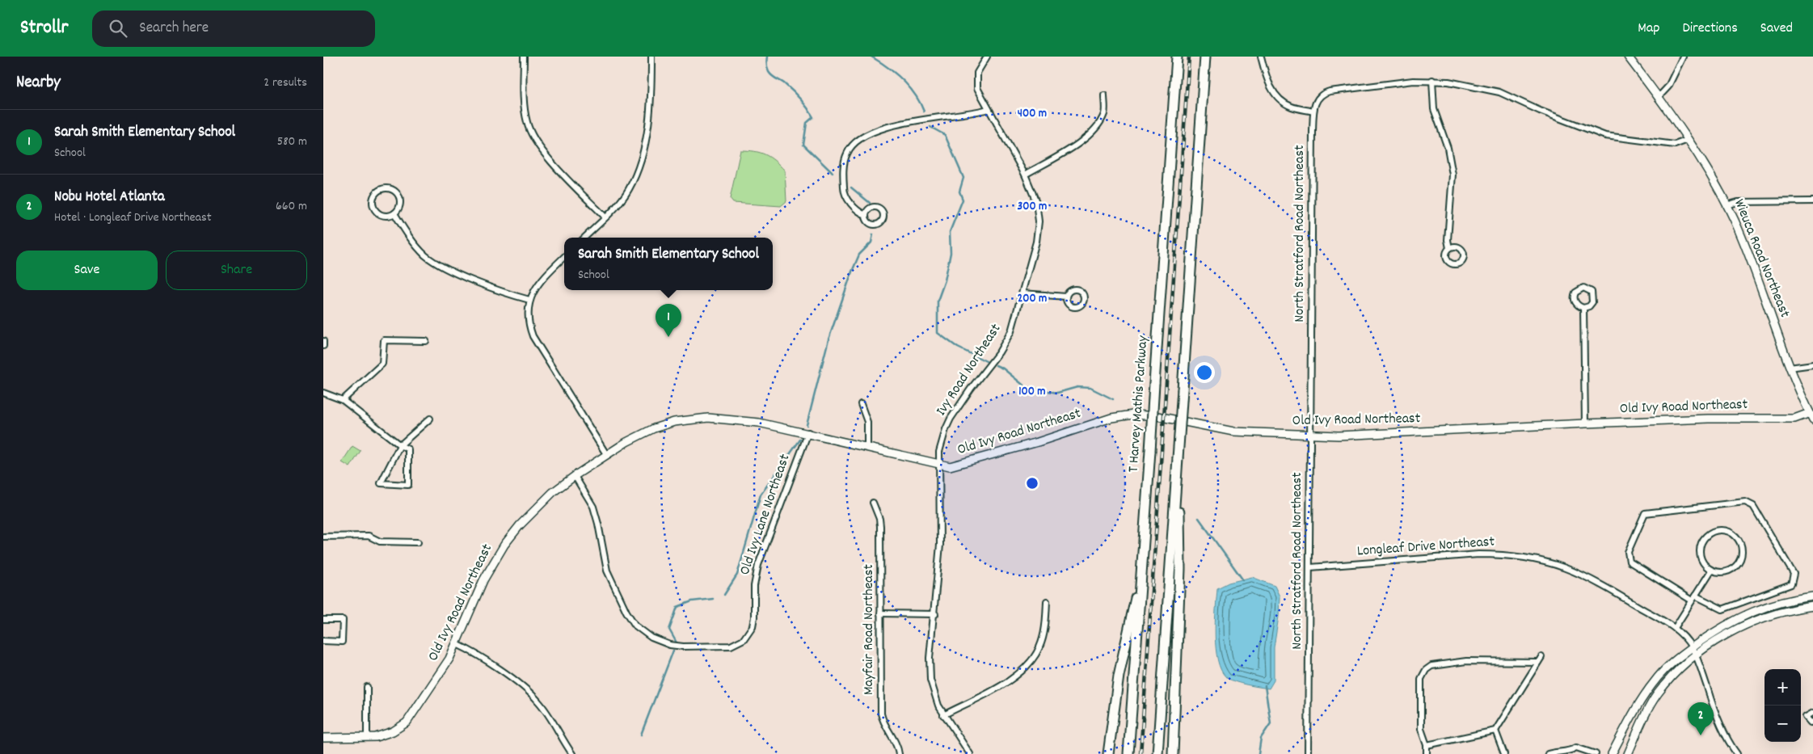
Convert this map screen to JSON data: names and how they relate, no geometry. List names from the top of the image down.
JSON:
{
  "streets": {
    "highway": ["T Harvey Mathis Parkway"],
    "street": [
      "North Stratford Road Northeast",
      "Wieuca Road Northeast",
      "Ivy Road Northeast",
      "Old Ivy Road Northeast",
      "Old Ivy Lane Northeast",
      "Longleaf Drive Northeast",
      "Mayfair Road Northeast"
    ]
  },
  "crossings": [
    ["North Stratford Road Northeast", "Wieuca Road Northeast"],
    ["North Stratford Road Northeast", "Old Ivy Road Northeast"],
    ["North Stratford Road Northeast", "Longleaf Drive Northeast"],
    ["Wieuca Road Northeast", "Old Ivy Road Northeast"],
    ["Ivy Road Northeast", "Old Ivy Road Northeast"],
    ["Old Ivy Road Northeast", "Old Ivy Lane Northeast"]
  ],
  "page": {
    "header": "Strollr",
    "search": "Search here",
    "nav": ["Map", "Directions", "Saved"],
    "heading": ["Nearby", "2 results"],
    "list": [
      {
        "mark": "1",
        "name": "Sarah Smith Elementary School",
        "note": "School",
        "value": "580 m"
      },
      {
        "mark": "2",
        "name": "Nobu Hotel Atlanta",
        "note": "Hotel · Longleaf Drive Northeast",
        "value": "660 m"
      }
    ],
    "popup": ["Sarah Smith Elementary School", "School"],
    "buttons": ["Save", "Share"],
    "pins": ["1", "2"],
    "map_buttons": ["+", "−"]
  },
  "rings": [
    "400 m",
    "300 m",
    "200 m",
    "100 m"
  ]
}
